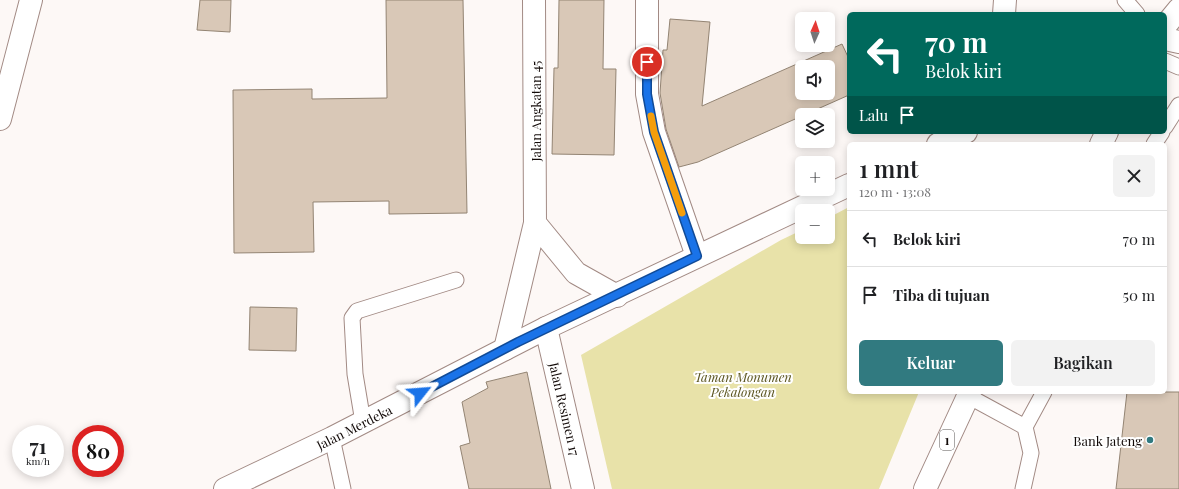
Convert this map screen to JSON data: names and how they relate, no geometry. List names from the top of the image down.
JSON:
{
  "streets": {
    "main road": [
      "Jalan Angkatan 45",
      "Jalan Resimen 17",
      "Jalan Merdeka",
      "1"
    ]
  },
  "crossings": [
    ["Jalan Angkatan 45", "Jalan Merdeka"],
    ["Jalan Resimen 17", "Jalan Merdeka"]
  ],
  "parks": ["Taman Monumen Pekalongan"],
  "places": ["Bank Jateng"],
  "north": "top",
  "page": {
    "map_buttons": ["+", "−"],
    "turn": ["70 m", "Belok kiri"],
    "then": "Lalu",
    "heading": ["1 mnt", "120 m · 13:08"],
    "list": [
      {
        "name": "Belok kiri",
        "value": "70 m"
      },
      {
        "name": "Tiba di tujuan",
        "value": "50 m"
      }
    ],
    "buttons": ["Keluar", "Bagikan"],
    "speed": "71 km/h",
    "limit": "80"
  }
}
